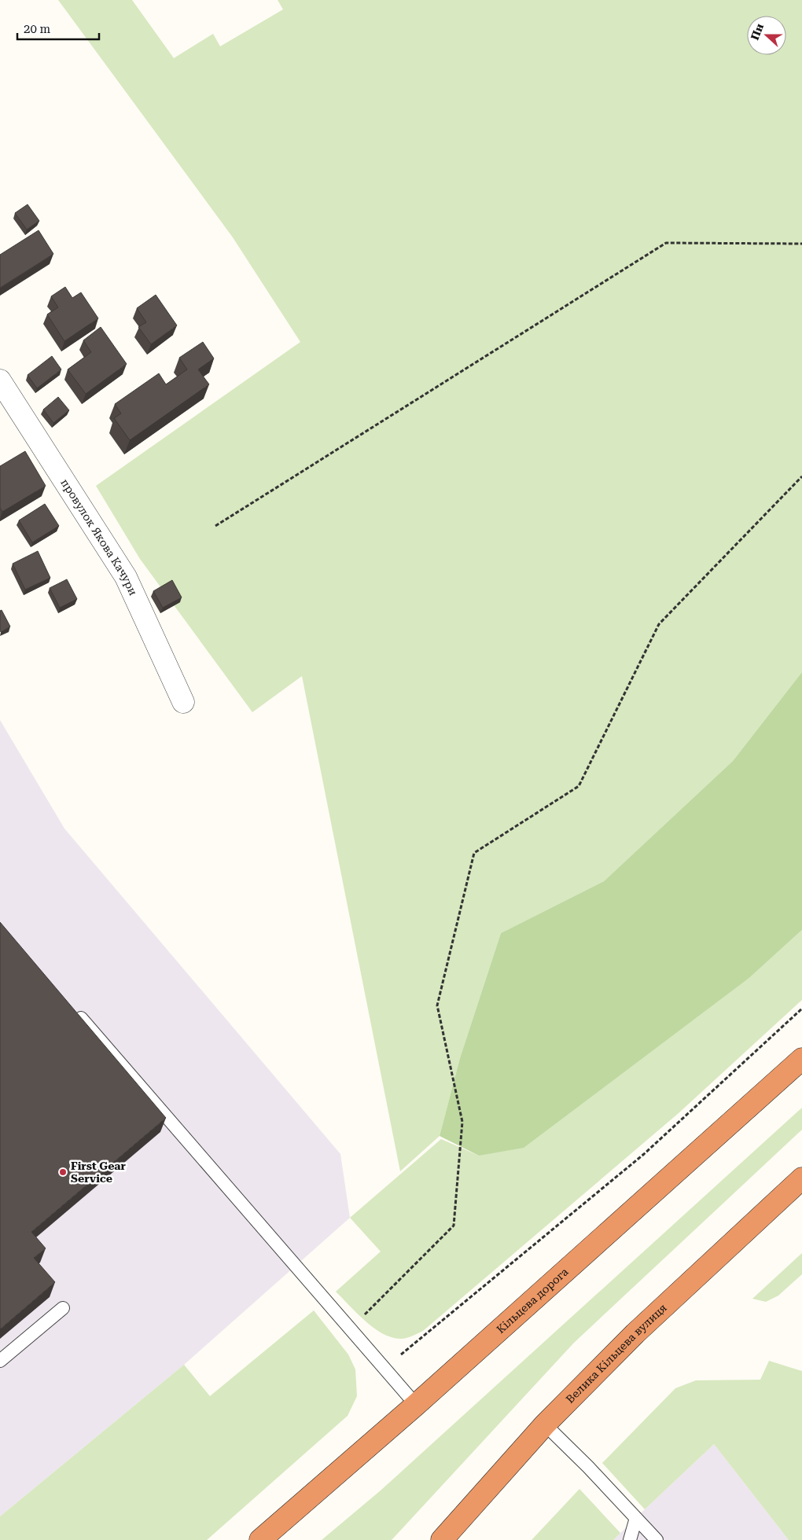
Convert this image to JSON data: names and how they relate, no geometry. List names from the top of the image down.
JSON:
{
  "streets": {
    "highway": ["Кільцева дорога", "Велика Кільцева вулиця"],
    "street": ["провулок Якова Качури"]
  },
  "places": ["First Gear Service"],
  "scale_bar": "20 m",
  "north": "left"
}
